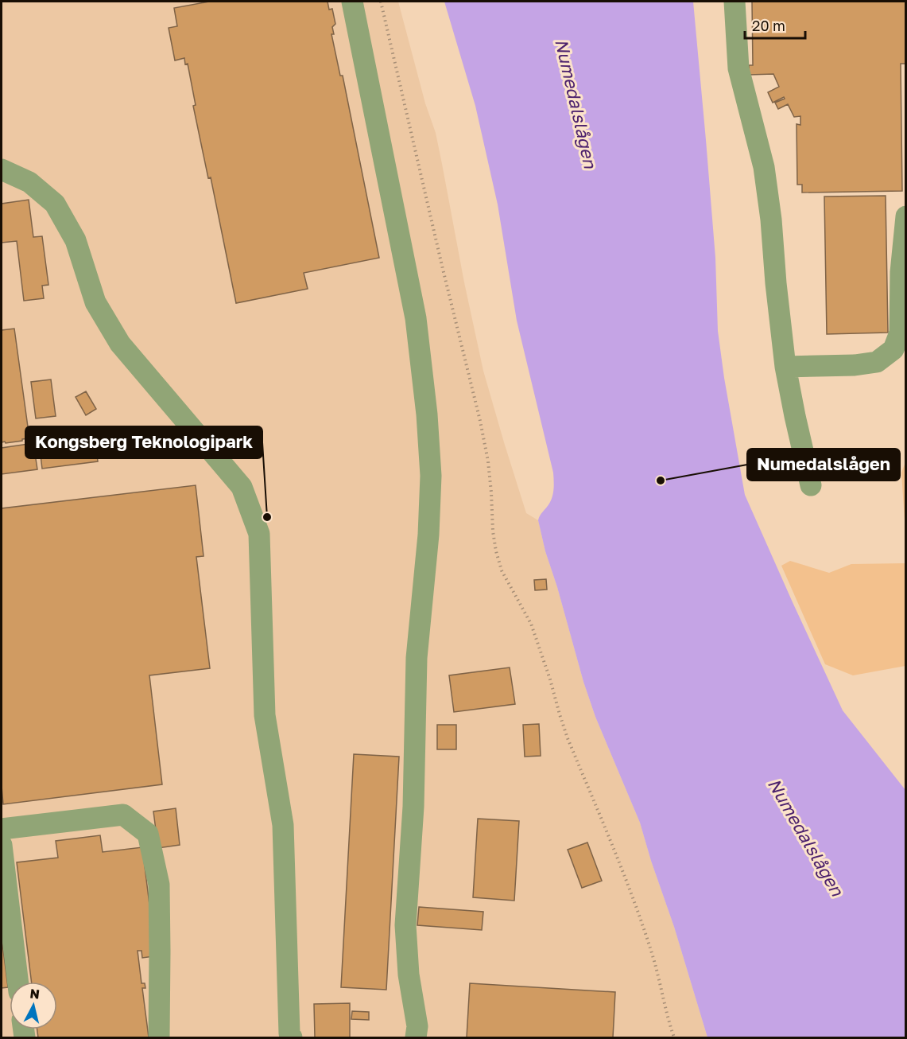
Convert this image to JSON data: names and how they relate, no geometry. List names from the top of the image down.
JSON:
{
  "water": ["Numedalslågen"],
  "places": ["Numedalslågen", "Kongsberg Teknologipark"],
  "scale_bar": "20 m",
  "north": "top"
}
